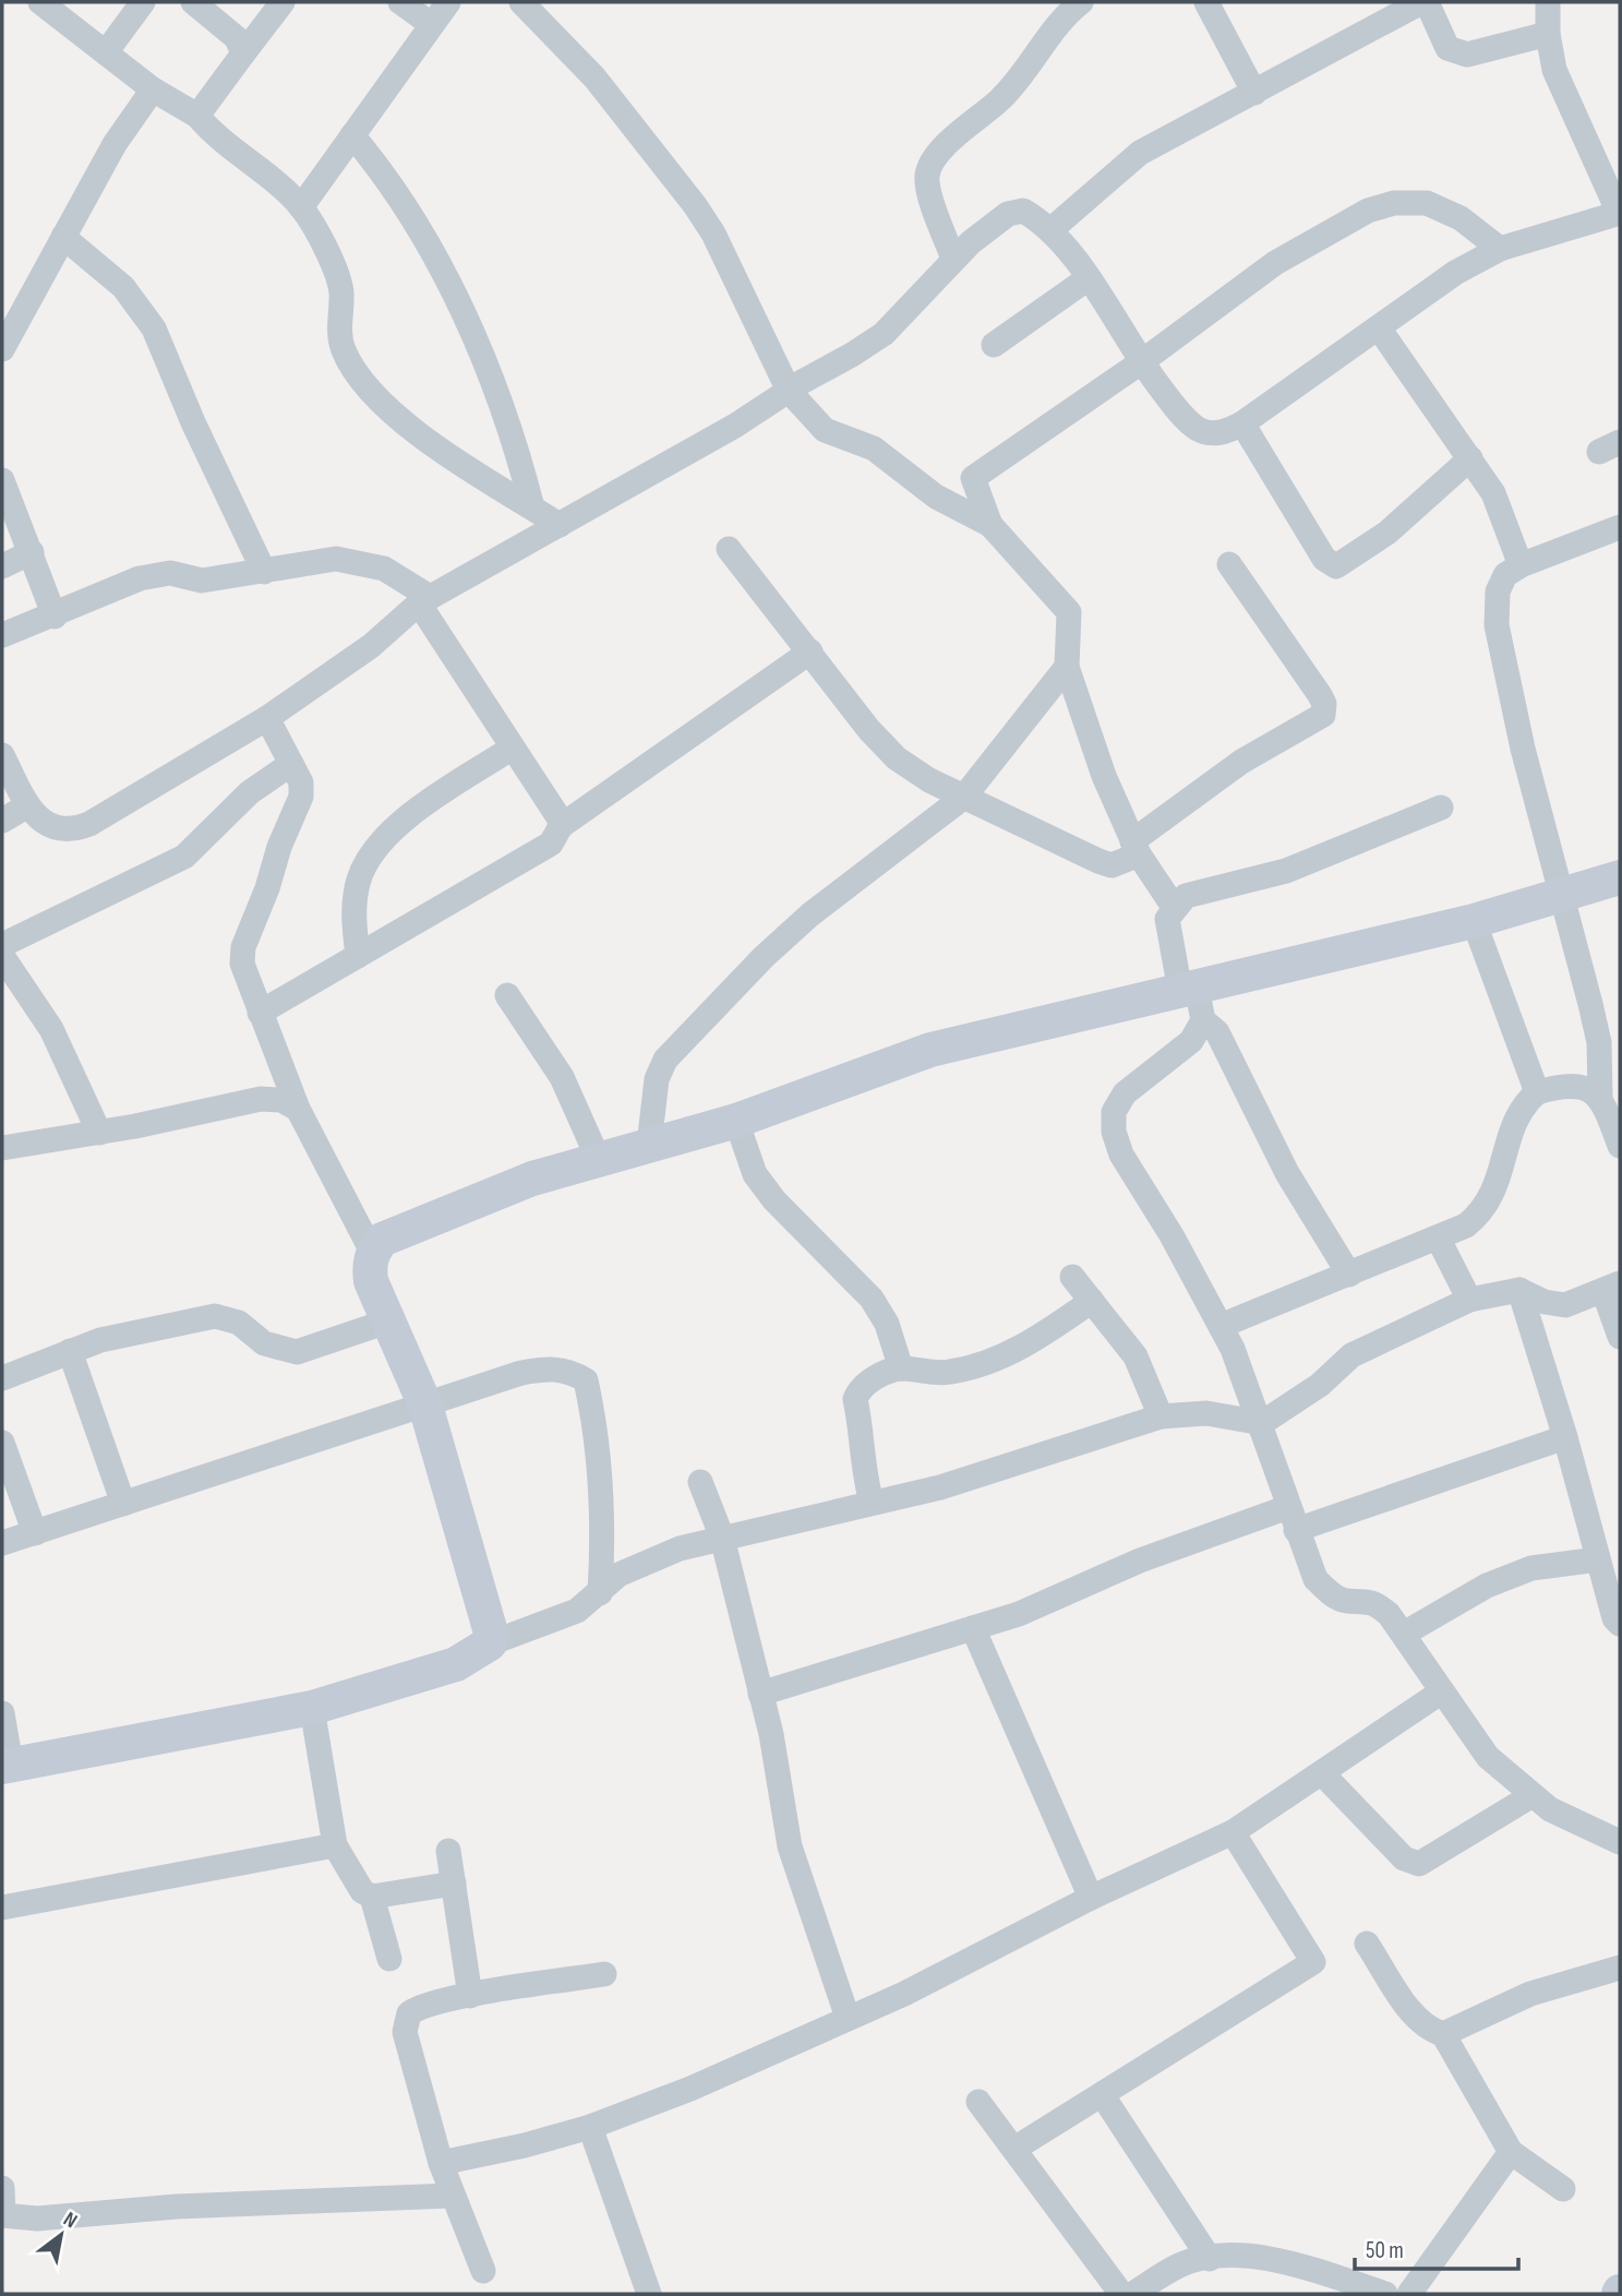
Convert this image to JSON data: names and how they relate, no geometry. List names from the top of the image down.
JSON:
{
  "scale_bar": "50 m",
  "north": "top right"
}
